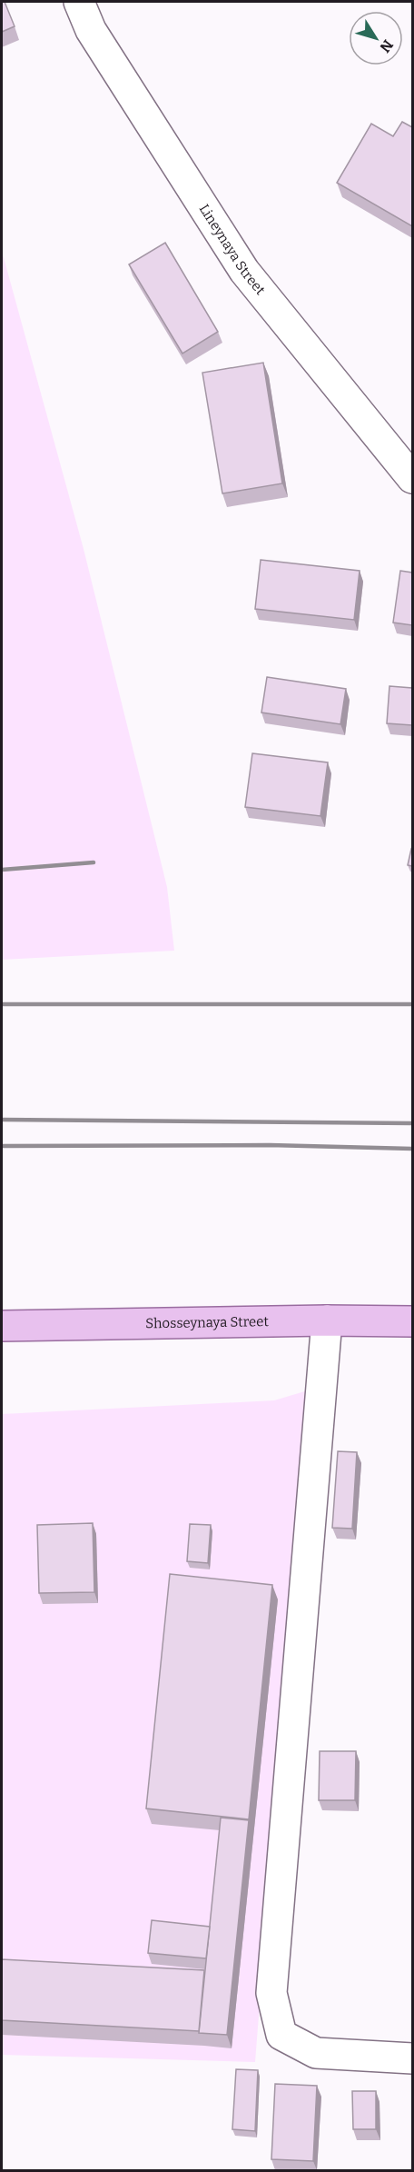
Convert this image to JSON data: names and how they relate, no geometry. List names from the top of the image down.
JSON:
{
  "streets": {
    "main road": ["Shosseynaya Street"],
    "street": ["Lineynaya Street"]
  },
  "north": "bottom right"
}
